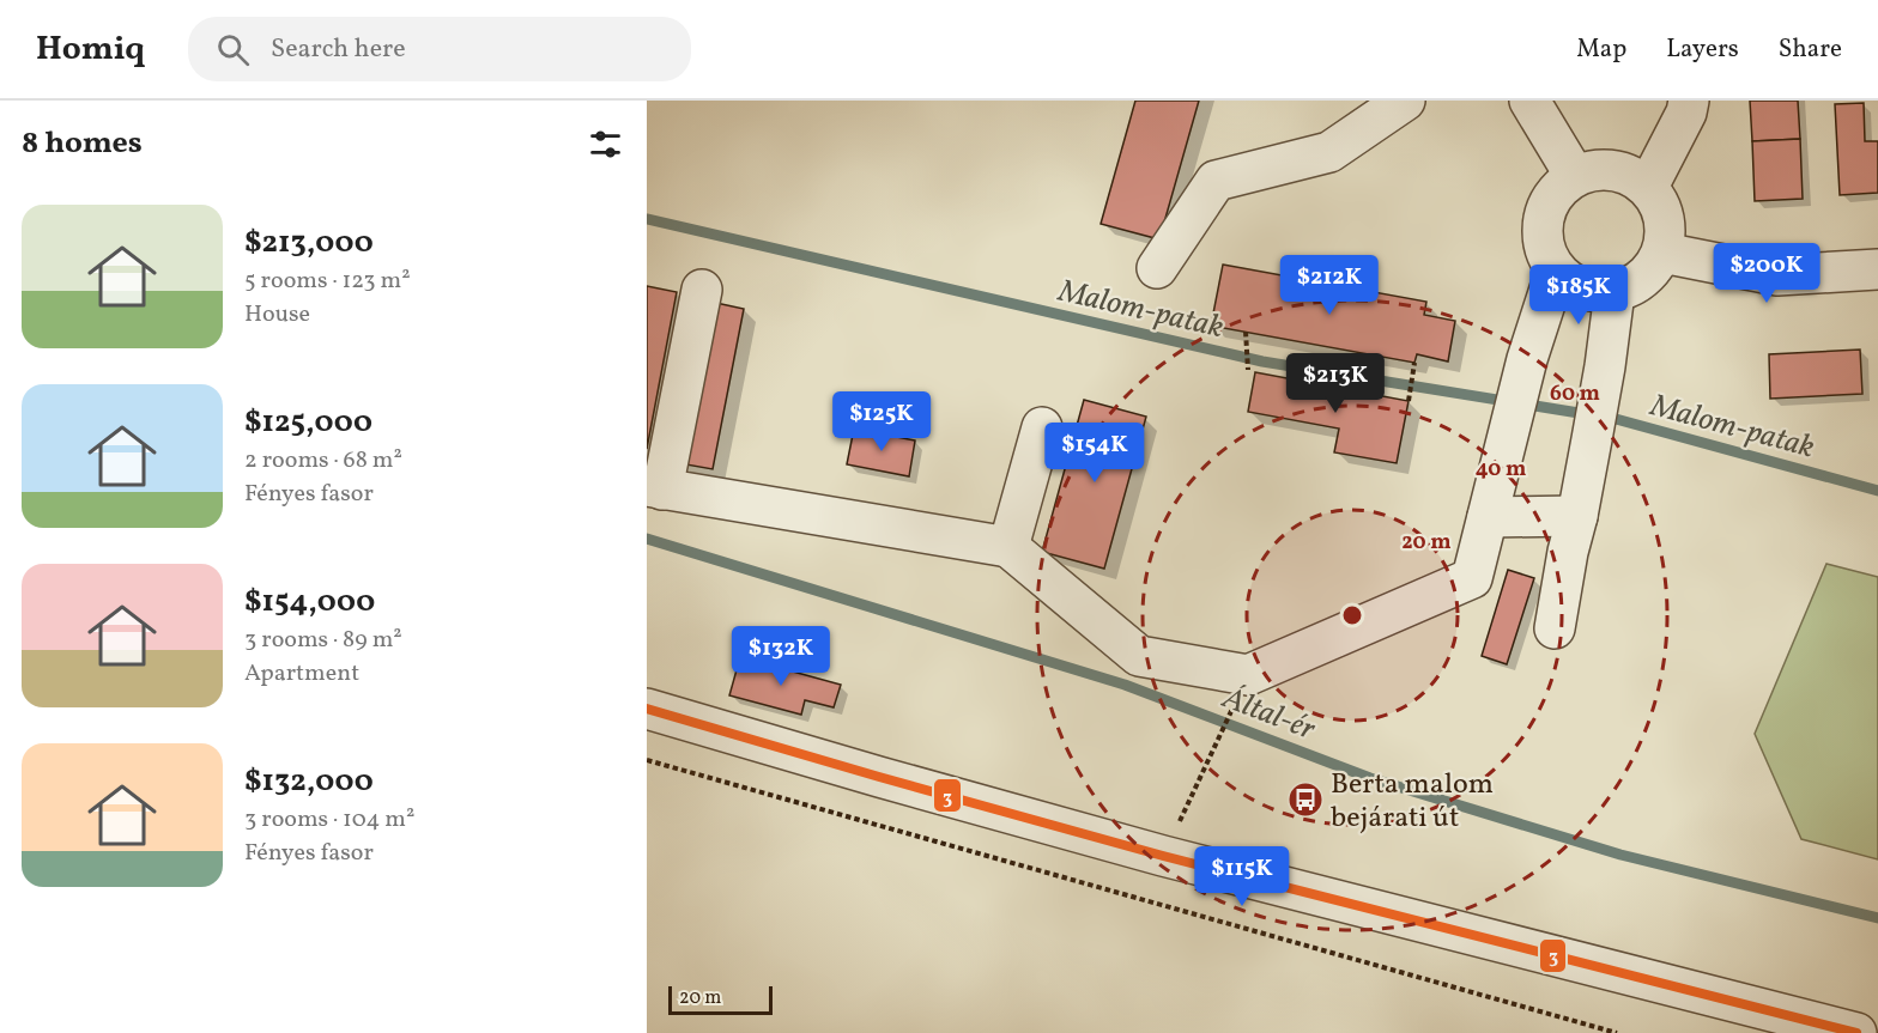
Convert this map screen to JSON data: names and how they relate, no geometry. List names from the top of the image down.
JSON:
{
  "water": ["Malom-patak", "Által-ér"],
  "places": {
    "bus stop": ["Berta malom bejárati út"]
  },
  "lines": ["transit line 3"],
  "scale_bar": "20 m",
  "page": {
    "header": "Homiq",
    "search": "Search here",
    "nav": ["Map", "Layers", "Share"],
    "heading": "8 homes",
    "list": [
      {
        "name": "$213,000",
        "note": "5 rooms · 123 m² · House"
      },
      {
        "name": "$125,000",
        "note": "2 rooms · 68 m² · Fényes fasor"
      },
      {
        "name": "$154,000",
        "note": "3 rooms · 89 m² · Apartment"
      },
      {
        "name": "$132,000",
        "note": "3 rooms · 104 m² · Fényes fasor"
      }
    ],
    "price": [
      "$200K",
      "$212K",
      "$185K",
      "$213K",
      "$125K",
      "$154K",
      "$132K",
      "$115K"
    ],
    "scale": "20 m"
  },
  "rings": ["60 m", "40 m", "20 m"]
}
